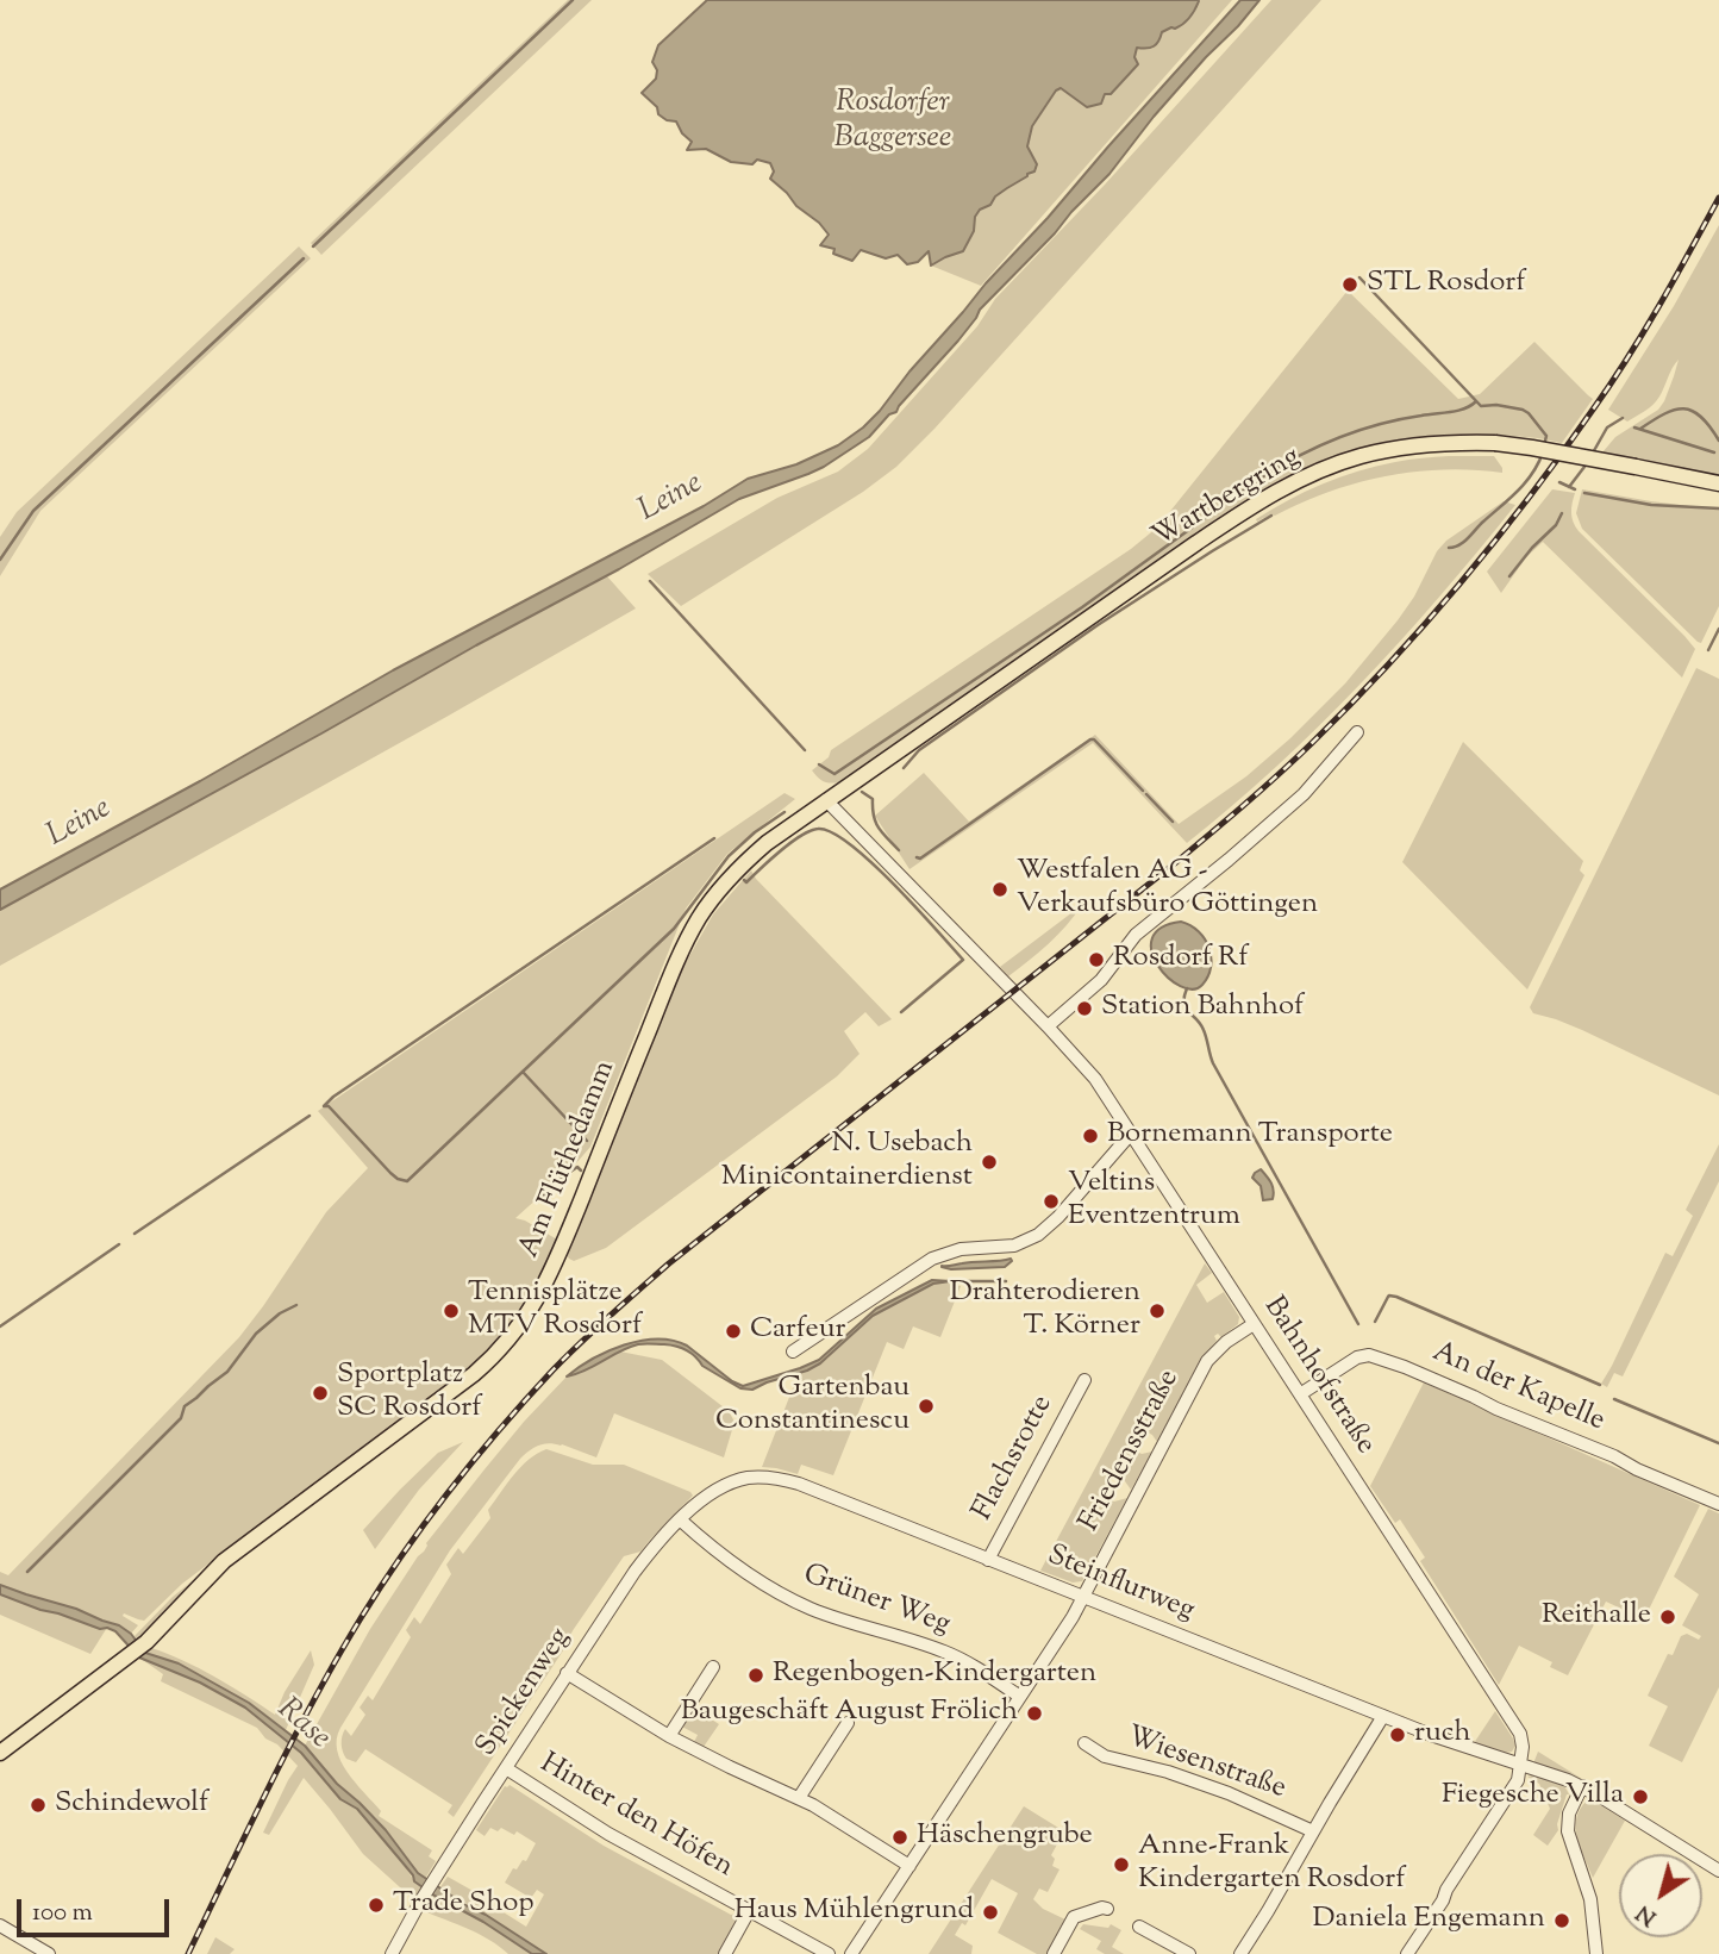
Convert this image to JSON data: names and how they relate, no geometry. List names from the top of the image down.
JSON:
{
  "streets": {
    "main road": ["Wartbergring", "Am Flüthedamm"],
    "street": [
      "Bahnhofstraße",
      "An der Kapelle",
      "Friedensstraße",
      "Flachsrotte",
      "Steinflurweg",
      "Grüner Weg",
      "Spickenweg",
      "Wiesenstraße",
      "Hinter den Höfen"
    ]
  },
  "crossings": [
    ["Wartbergring", "Am Flüthedamm"],
    ["Wartbergring", "Bahnhofstraße"],
    ["Am Flüthedamm", "Bahnhofstraße"],
    ["Bahnhofstraße", "An der Kapelle"],
    ["Bahnhofstraße", "Friedensstraße"],
    ["Bahnhofstraße", "Steinflurweg"],
    ["Friedensstraße", "Steinflurweg"],
    ["Friedensstraße", "Grüner Weg"],
    ["Flachsrotte", "Steinflurweg"],
    ["Steinflurweg", "Grüner Weg"],
    ["Steinflurweg", "Spickenweg"],
    ["Grüner Weg", "Spickenweg"],
    ["Spickenweg", "Hinter den Höfen"]
  ],
  "water": ["Rosdorfer Baggersee", "Leine", "Rase"],
  "places": [
    "STL Rosdorf",
    "Westfalen AG - Verkaufsbüro Göttingen",
    "Rosdorf Rf",
    "Station Bahnhof",
    "Bornemann Transporte",
    "N. Usebach Minicontainerdienst",
    "Veltins Eventzentrum",
    "Tennisplätze MTV Rosdorf",
    "Drahterodieren T. Körner",
    "Carfeur",
    "Sportplatz SC Rosdorf",
    "Gartenbau Constantinescu",
    "Reithalle",
    "Regenbogen-Kindergarten",
    "Baugeschäft August Frölich",
    "ruch",
    "Fiegesche Villa",
    "Schindewolf",
    "Häschengrube",
    "Anne-Frank Kindergarten Rosdorf",
    "Trade Shop",
    "Haus Mühlengrund",
    "Daniela Engemann"
  ],
  "scale_bar": "100 m",
  "north": "bottom left"
}
